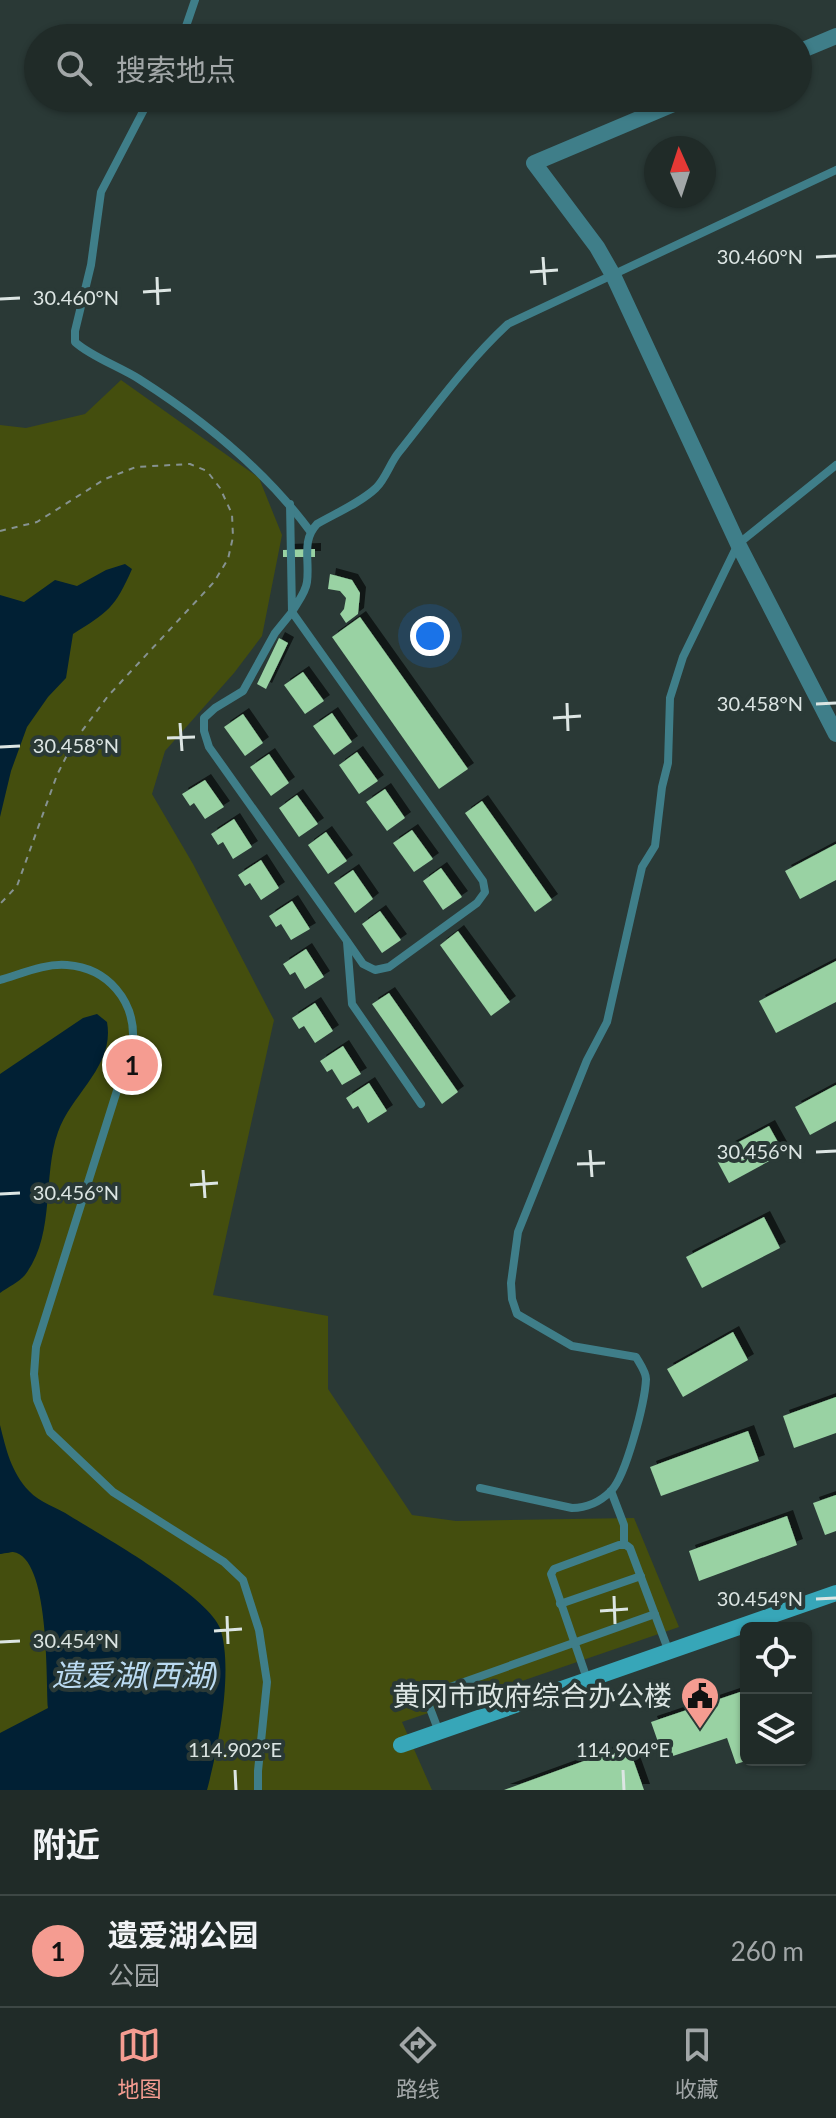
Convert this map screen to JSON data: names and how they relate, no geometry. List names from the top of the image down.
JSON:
{
  "water": ["遗爱湖(西湖)"],
  "places": {
    "public building": ["黄冈市政府综合办公楼"]
  },
  "north": "top",
  "page": {
    "search": "搜索地点",
    "pins": "1",
    "heading": "附近",
    "list": [
      {
        "mark": "1",
        "name": "遗爱湖公园",
        "note": "公园",
        "value": "260 m"
      }
    ],
    "nav": ["地图", "路线", "收藏"]
  },
  "coordinates": [
    "30.460°N",
    "30.458°N",
    "30.456°N",
    "30.454°N",
    "114.902°E",
    "114.904°E"
  ]
}
